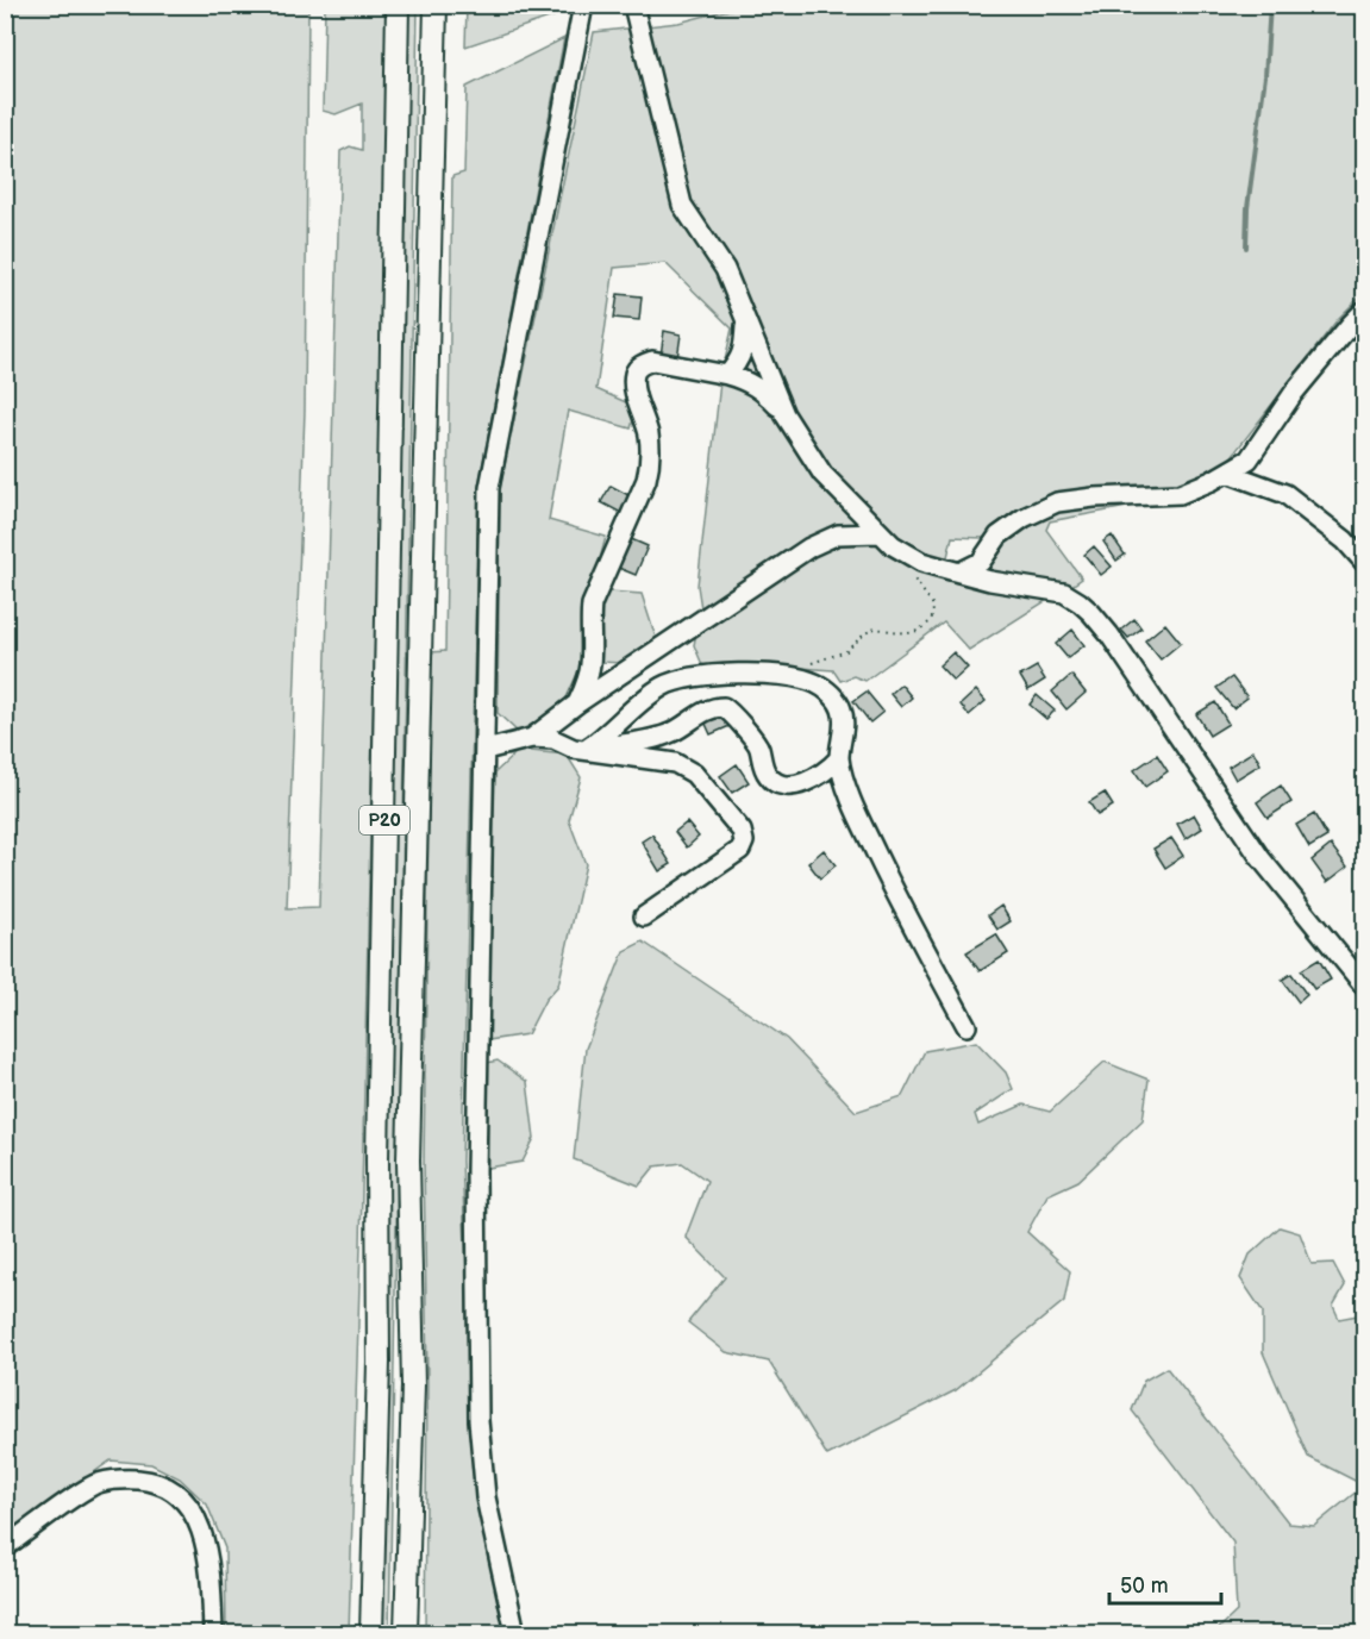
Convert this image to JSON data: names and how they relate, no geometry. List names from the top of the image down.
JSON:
{
  "streets": {
    "main road": ["Р20"]
  },
  "scale_bar": "50 m"
}
